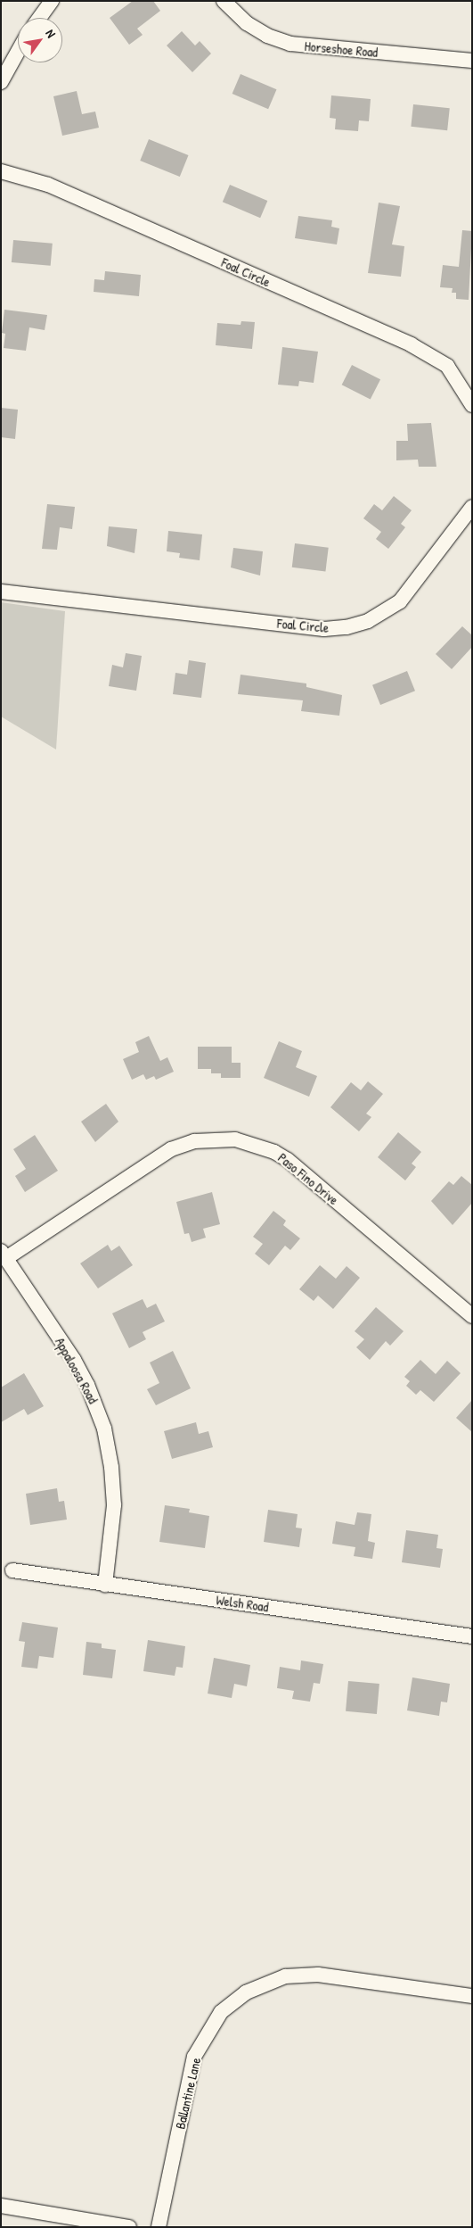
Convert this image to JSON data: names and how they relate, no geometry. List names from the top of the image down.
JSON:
{
  "streets": {
    "street": [
      "Horseshoe Road",
      "Foal Circle",
      "Paso Fino Drive",
      "Appaloosa Road",
      "Welsh Road",
      "Ballantine Lane"
    ]
  },
  "crossings": [
    ["Paso Fino Drive", "Appaloosa Road"],
    ["Appaloosa Road", "Welsh Road"]
  ],
  "north": "top right"
}
